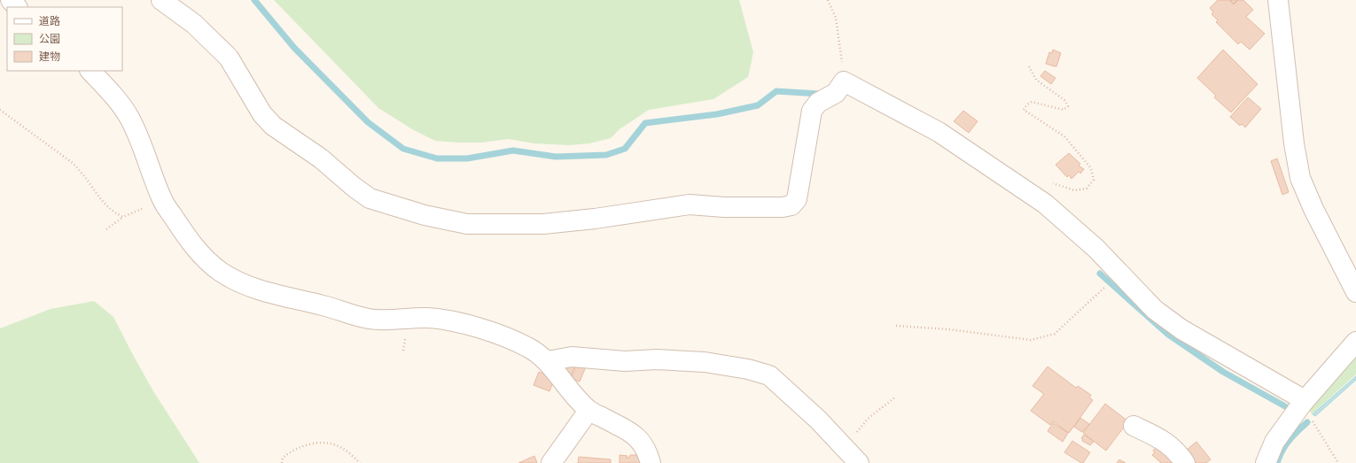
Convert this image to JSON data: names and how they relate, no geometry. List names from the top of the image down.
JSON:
{
  "legend": ["道路", "公園", "建物"]
}
